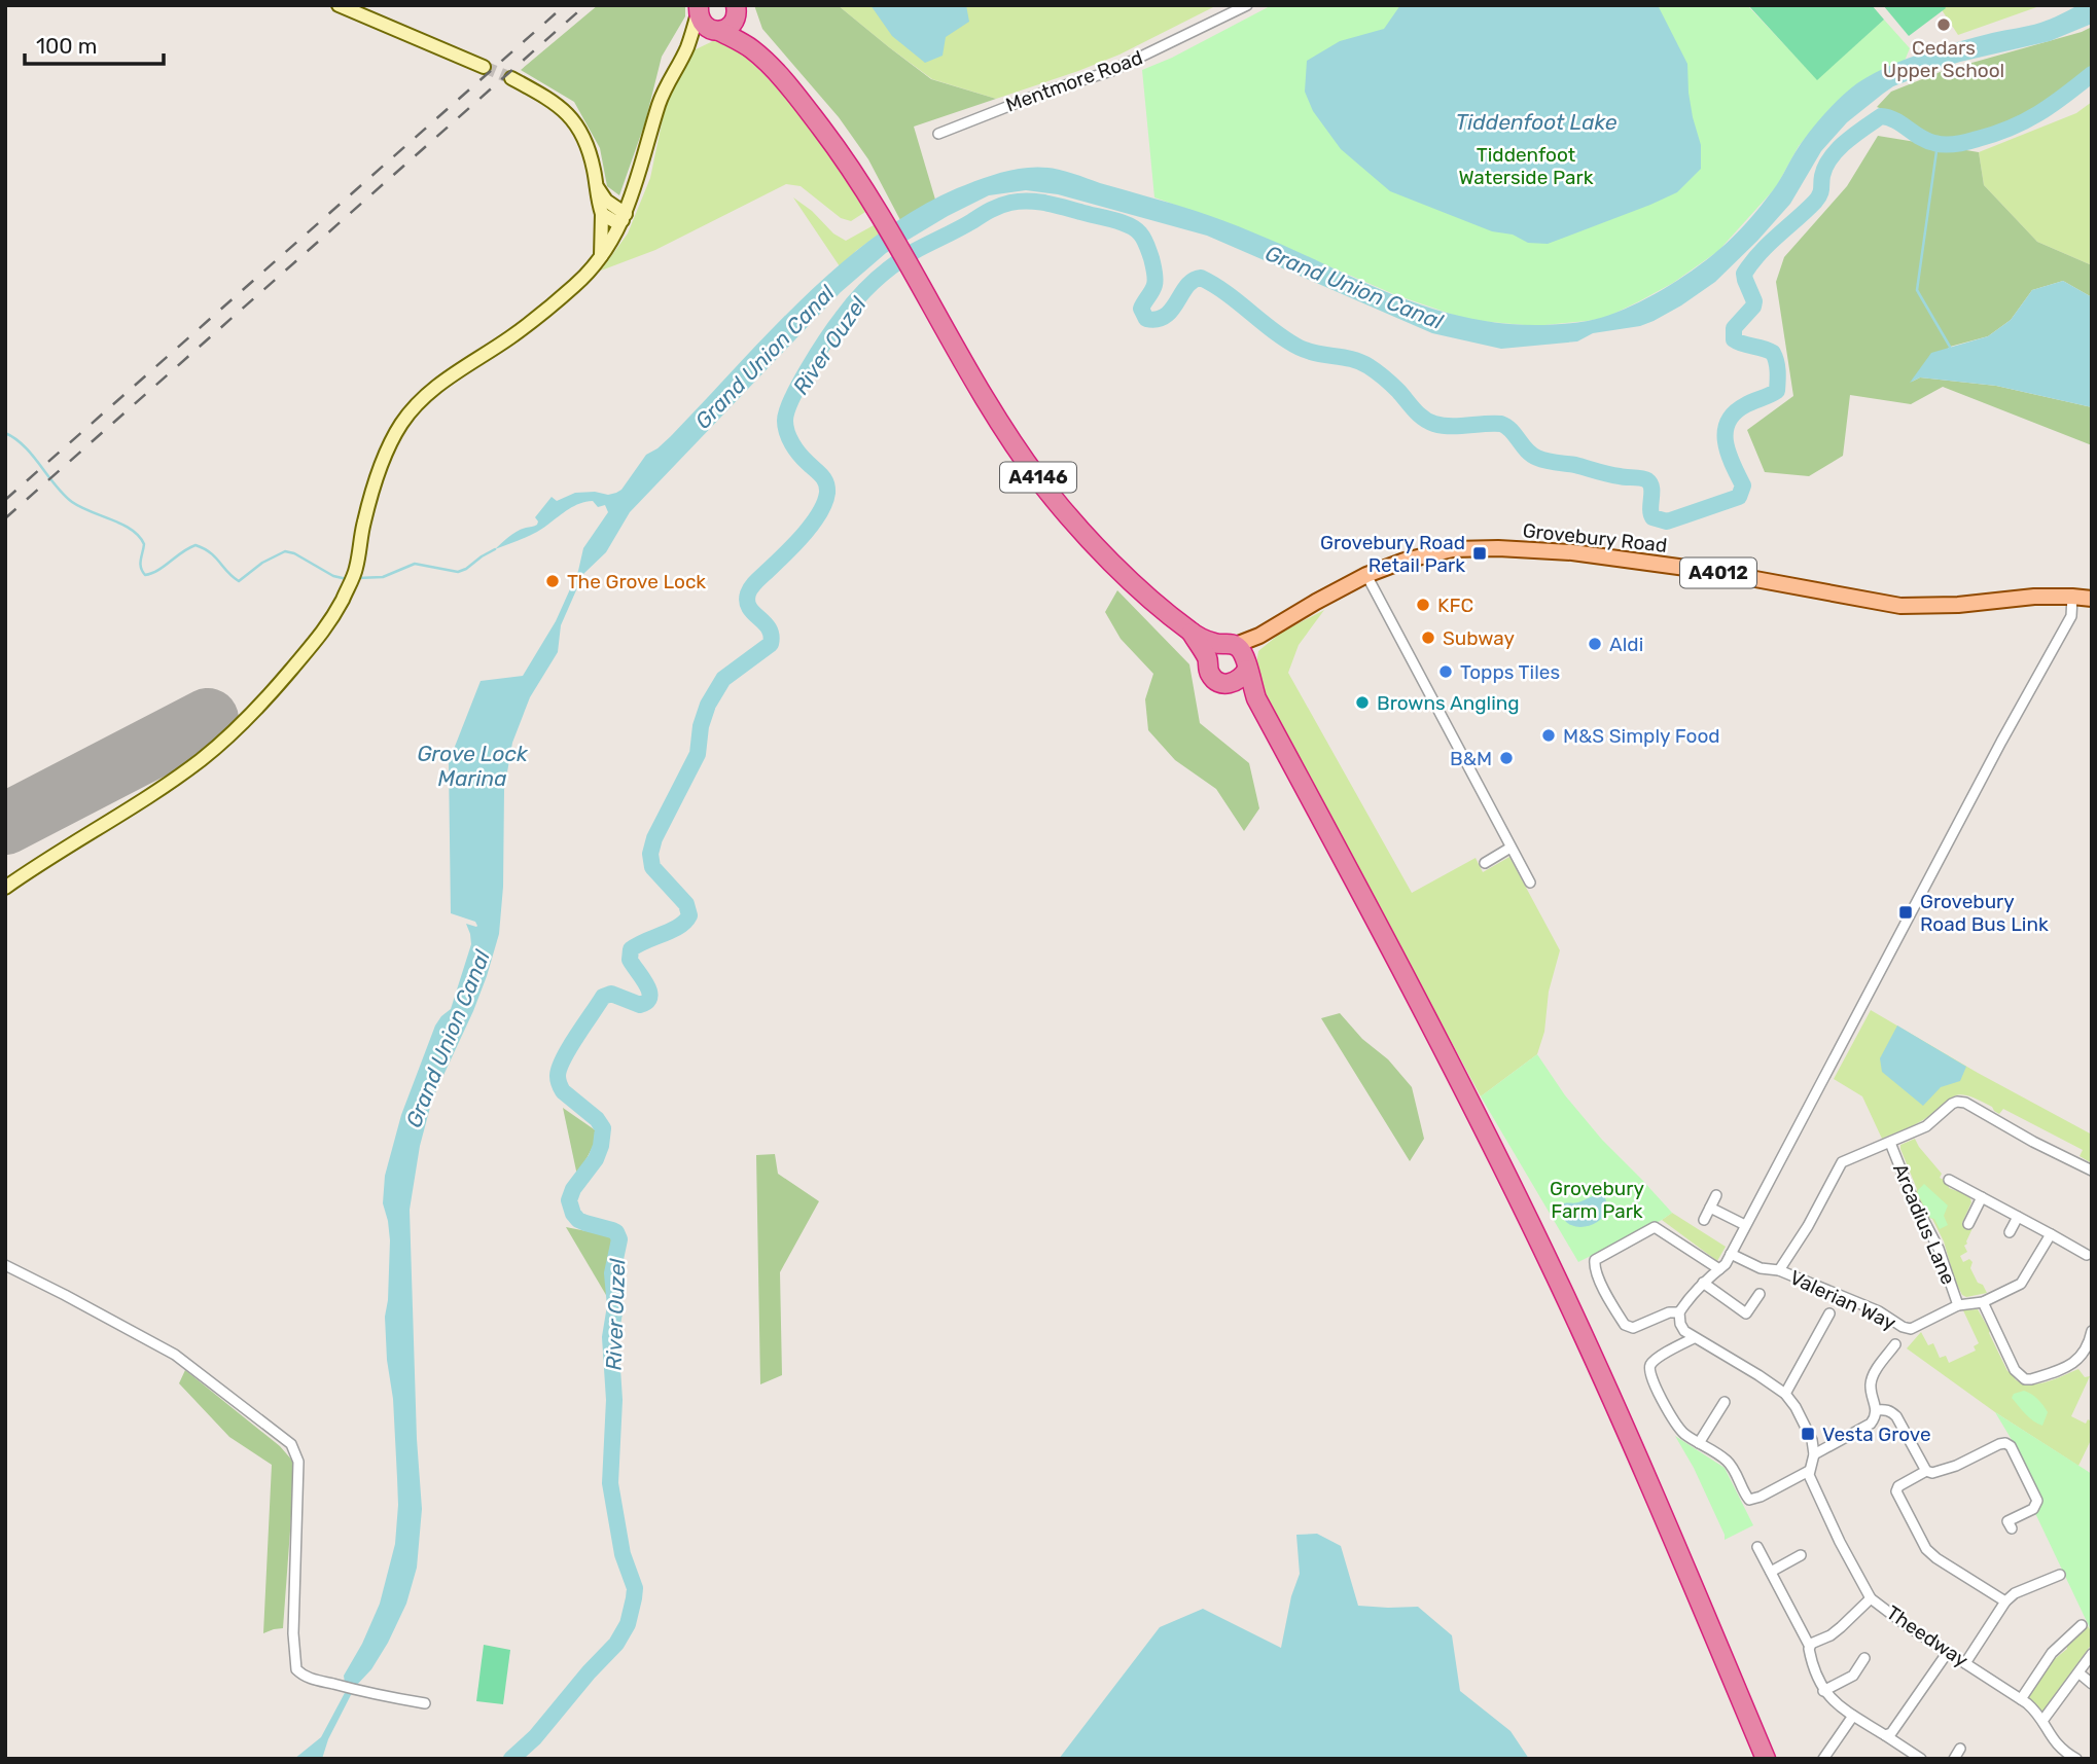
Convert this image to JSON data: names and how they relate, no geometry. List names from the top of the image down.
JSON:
{
  "streets": {
    "highway": ["A4146"],
    "main road": ["Grovebury Road", "A4012"],
    "street": [
      "Mentmore Road",
      "Arcadius Lane",
      "Valerian Way",
      "Theedway"
    ]
  },
  "crossings": [
    ["A4146", "Grovebury Road"],
    ["Arcadius Lane", "Valerian Way"]
  ],
  "water": [
    "Tiddenfoot Lake",
    "Grand Union Canal",
    "River Ouzel",
    "Grove Lock Marina"
  ],
  "parks": ["Tiddenfoot Waterside Park", "Grovebury Farm Park"],
  "places": {
    "other": [
      "Cedars Upper School",
      "The Grove Lock",
      "KFC",
      "Subway",
      "Aldi",
      "Topps Tiles",
      "Browns Angling",
      "M&S Simply Food",
      "B&M"
    ],
    "transit": ["Grovebury Road Retail Park", "Grovebury Road Bus Link", "Vesta Grove"]
  },
  "scale_bar": "100 m"
}
